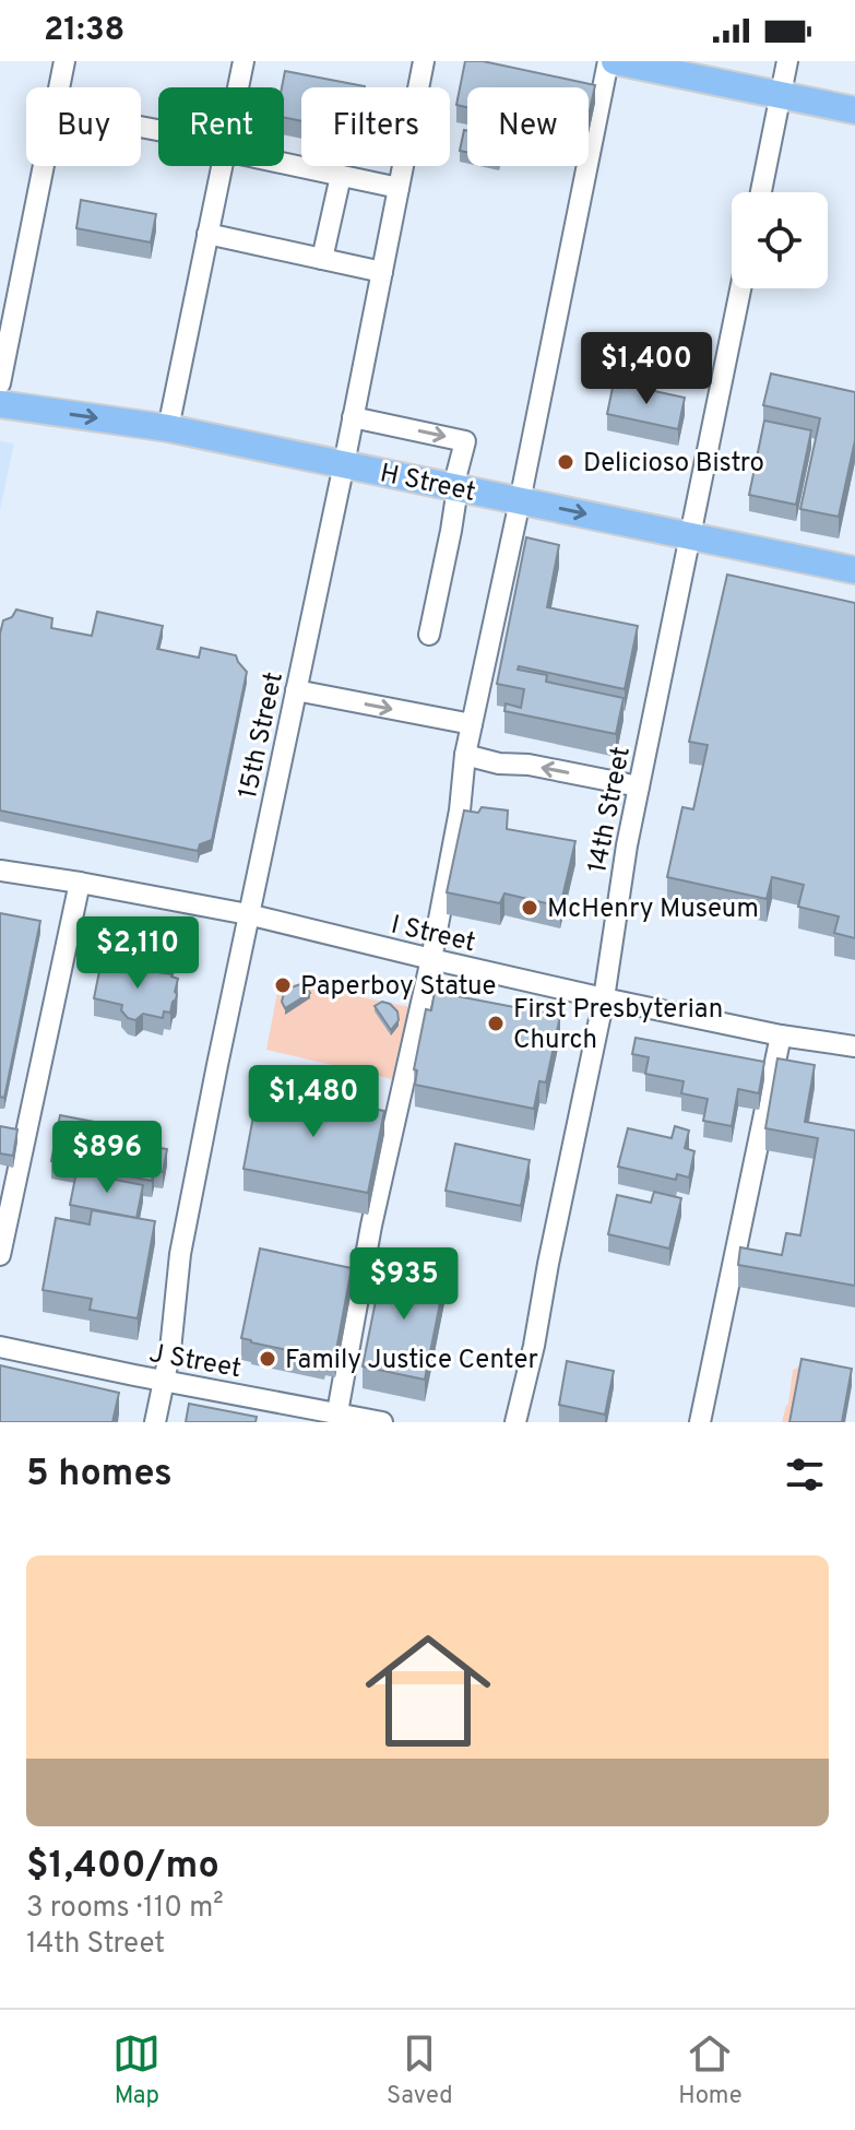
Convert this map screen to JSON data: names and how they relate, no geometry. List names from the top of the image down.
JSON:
{
  "streets": {
    "main road": ["H Street"],
    "street": [
      "15th Street",
      "14th Street",
      "I Street",
      "J Street"
    ]
  },
  "crossings": [
    ["H Street", "15th Street"],
    ["H Street", "14th Street"],
    ["15th Street", "I Street"],
    ["15th Street", "J Street"],
    ["14th Street", "I Street"]
  ],
  "one_way": ["H Street"],
  "places": [
    "Delicioso Bistro",
    "McHenry Museum",
    "Paperboy Statue",
    "First Presbyterian Church",
    "Family Justice Center"
  ],
  "page": {
    "status": "21:38",
    "chip": [
      "Buy",
      "Rent",
      "Filters",
      "New"
    ],
    "price": [
      "$1,400",
      "$2,110",
      "$1,480",
      "$896",
      "$935"
    ],
    "heading": "5 homes",
    "list": [
      {
        "name": "$1,400/mo",
        "note": "3 rooms · 110 m² · 14th Street"
      }
    ],
    "tabs": ["Map", "Saved", "Home"]
  }
}
